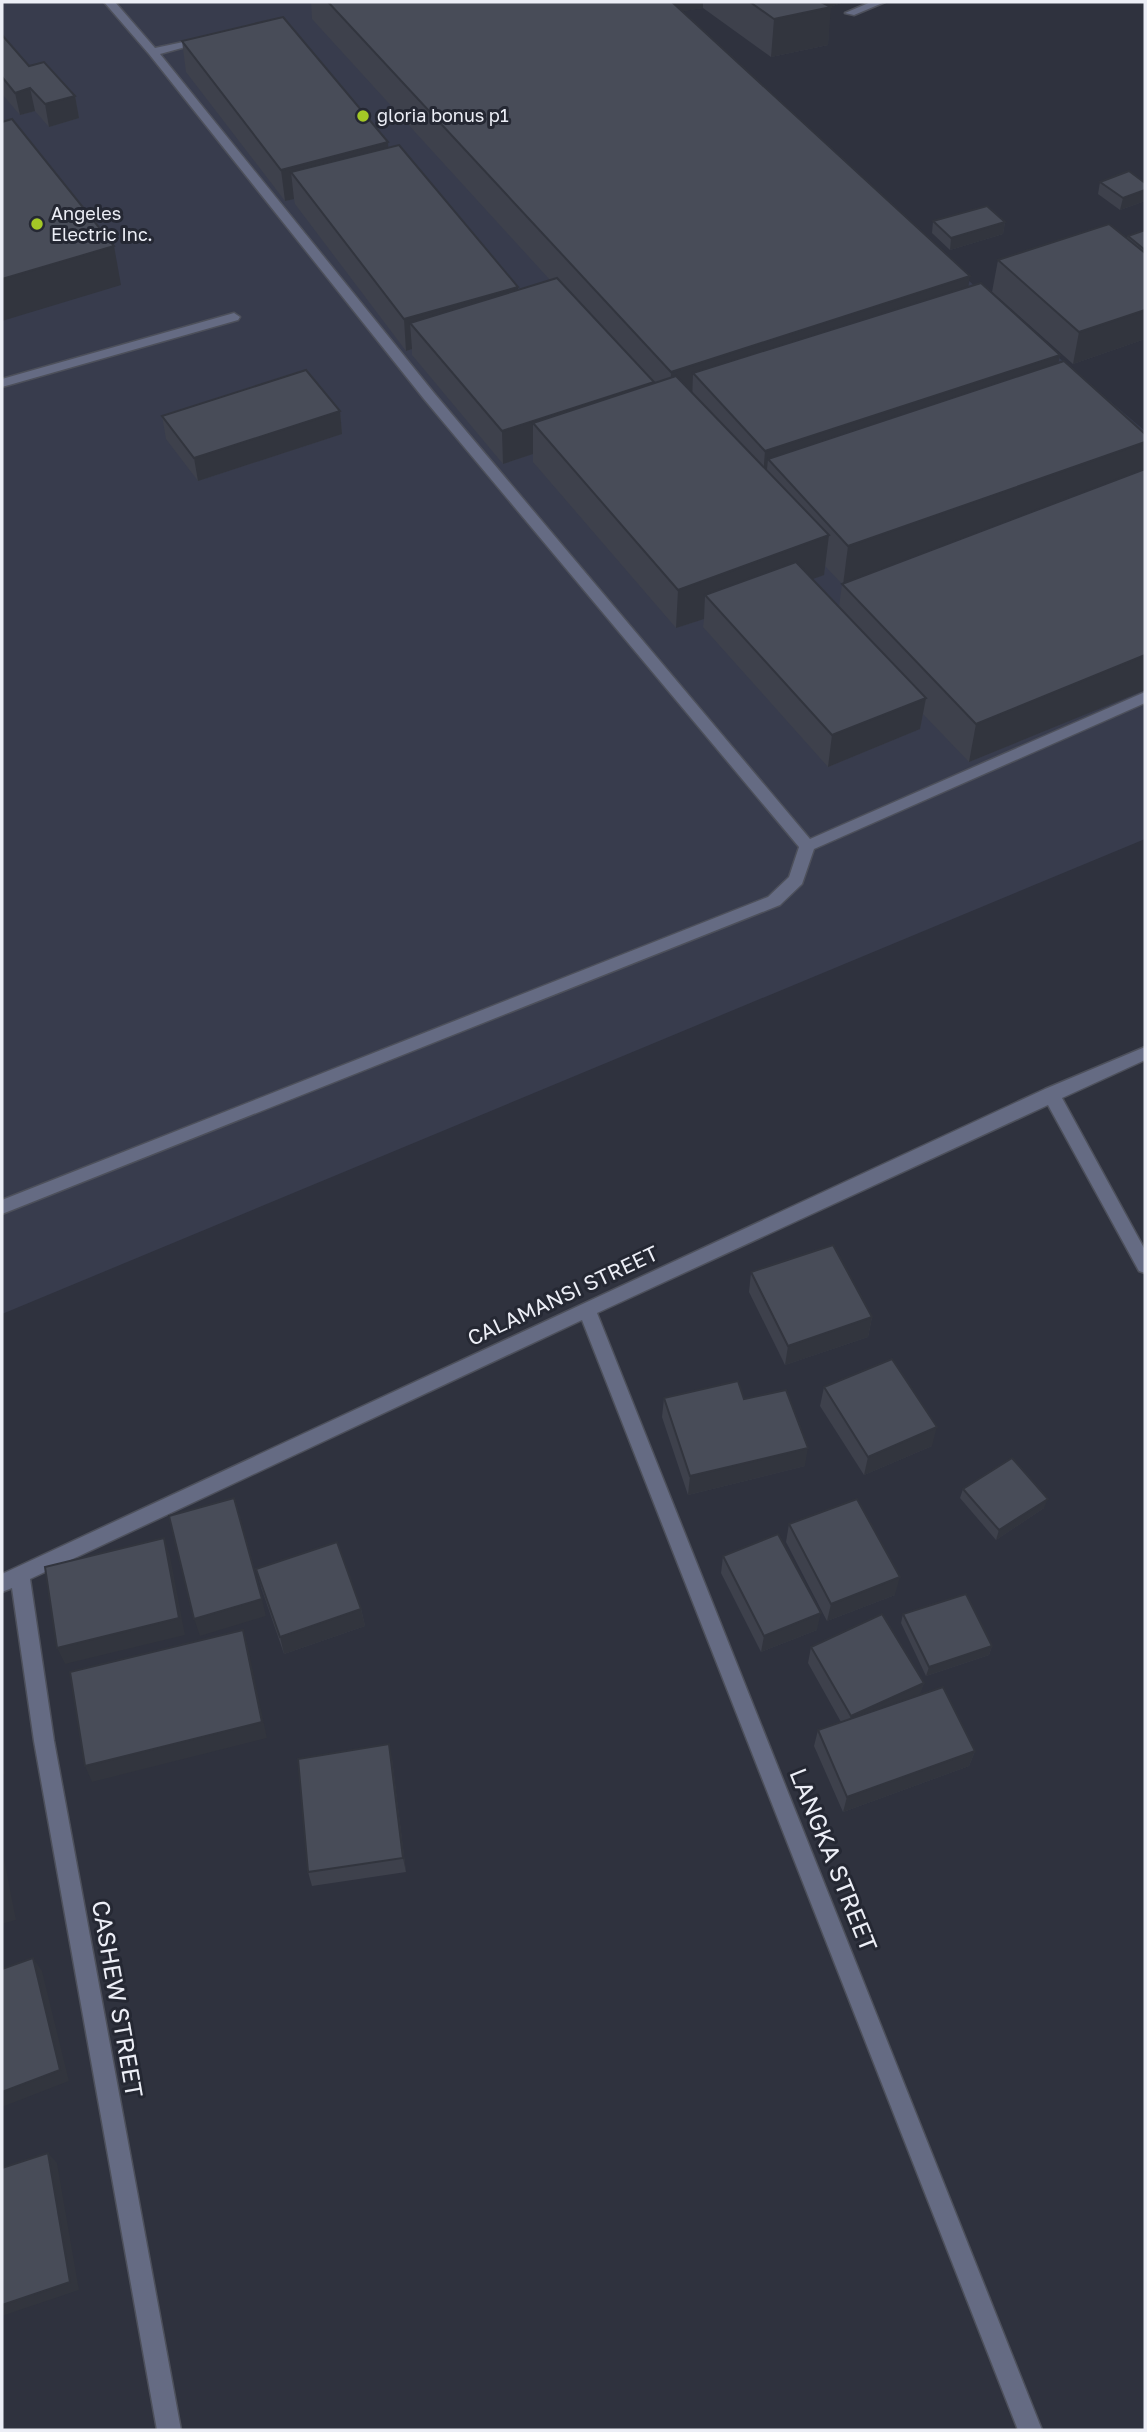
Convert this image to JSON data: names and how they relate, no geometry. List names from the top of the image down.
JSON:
{
  "streets": {
    "street": ["CALAMANSI STREET", "LANGKA STREET", "CASHEW STREET"]
  },
  "crossings": [
    ["CALAMANSI STREET", "LANGKA STREET"],
    ["CALAMANSI STREET", "CASHEW STREET"]
  ],
  "places": ["gloria bonus p1", "Angeles Electric Inc."]
}
